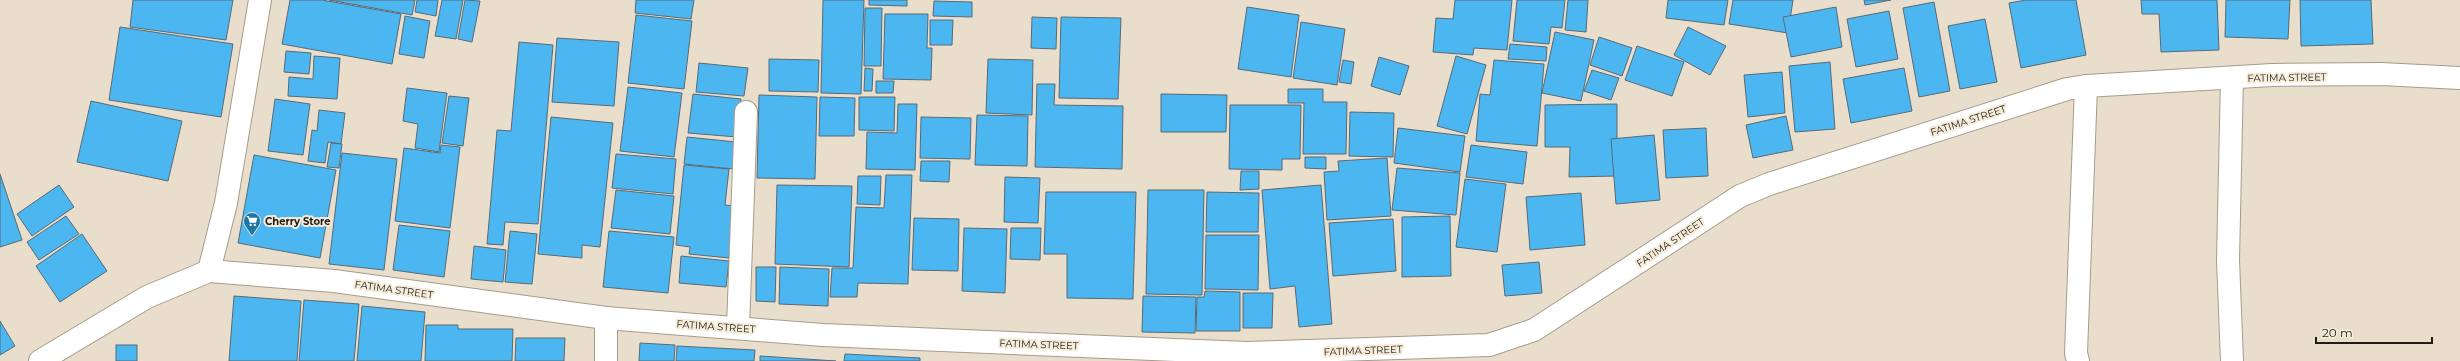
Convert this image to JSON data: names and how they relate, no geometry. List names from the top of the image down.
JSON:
{
  "streets": {
    "street": ["FATIMA STREET"]
  },
  "places": {
    "supermarket": ["Cherry Store"]
  },
  "scale_bar": "20 m"
}
